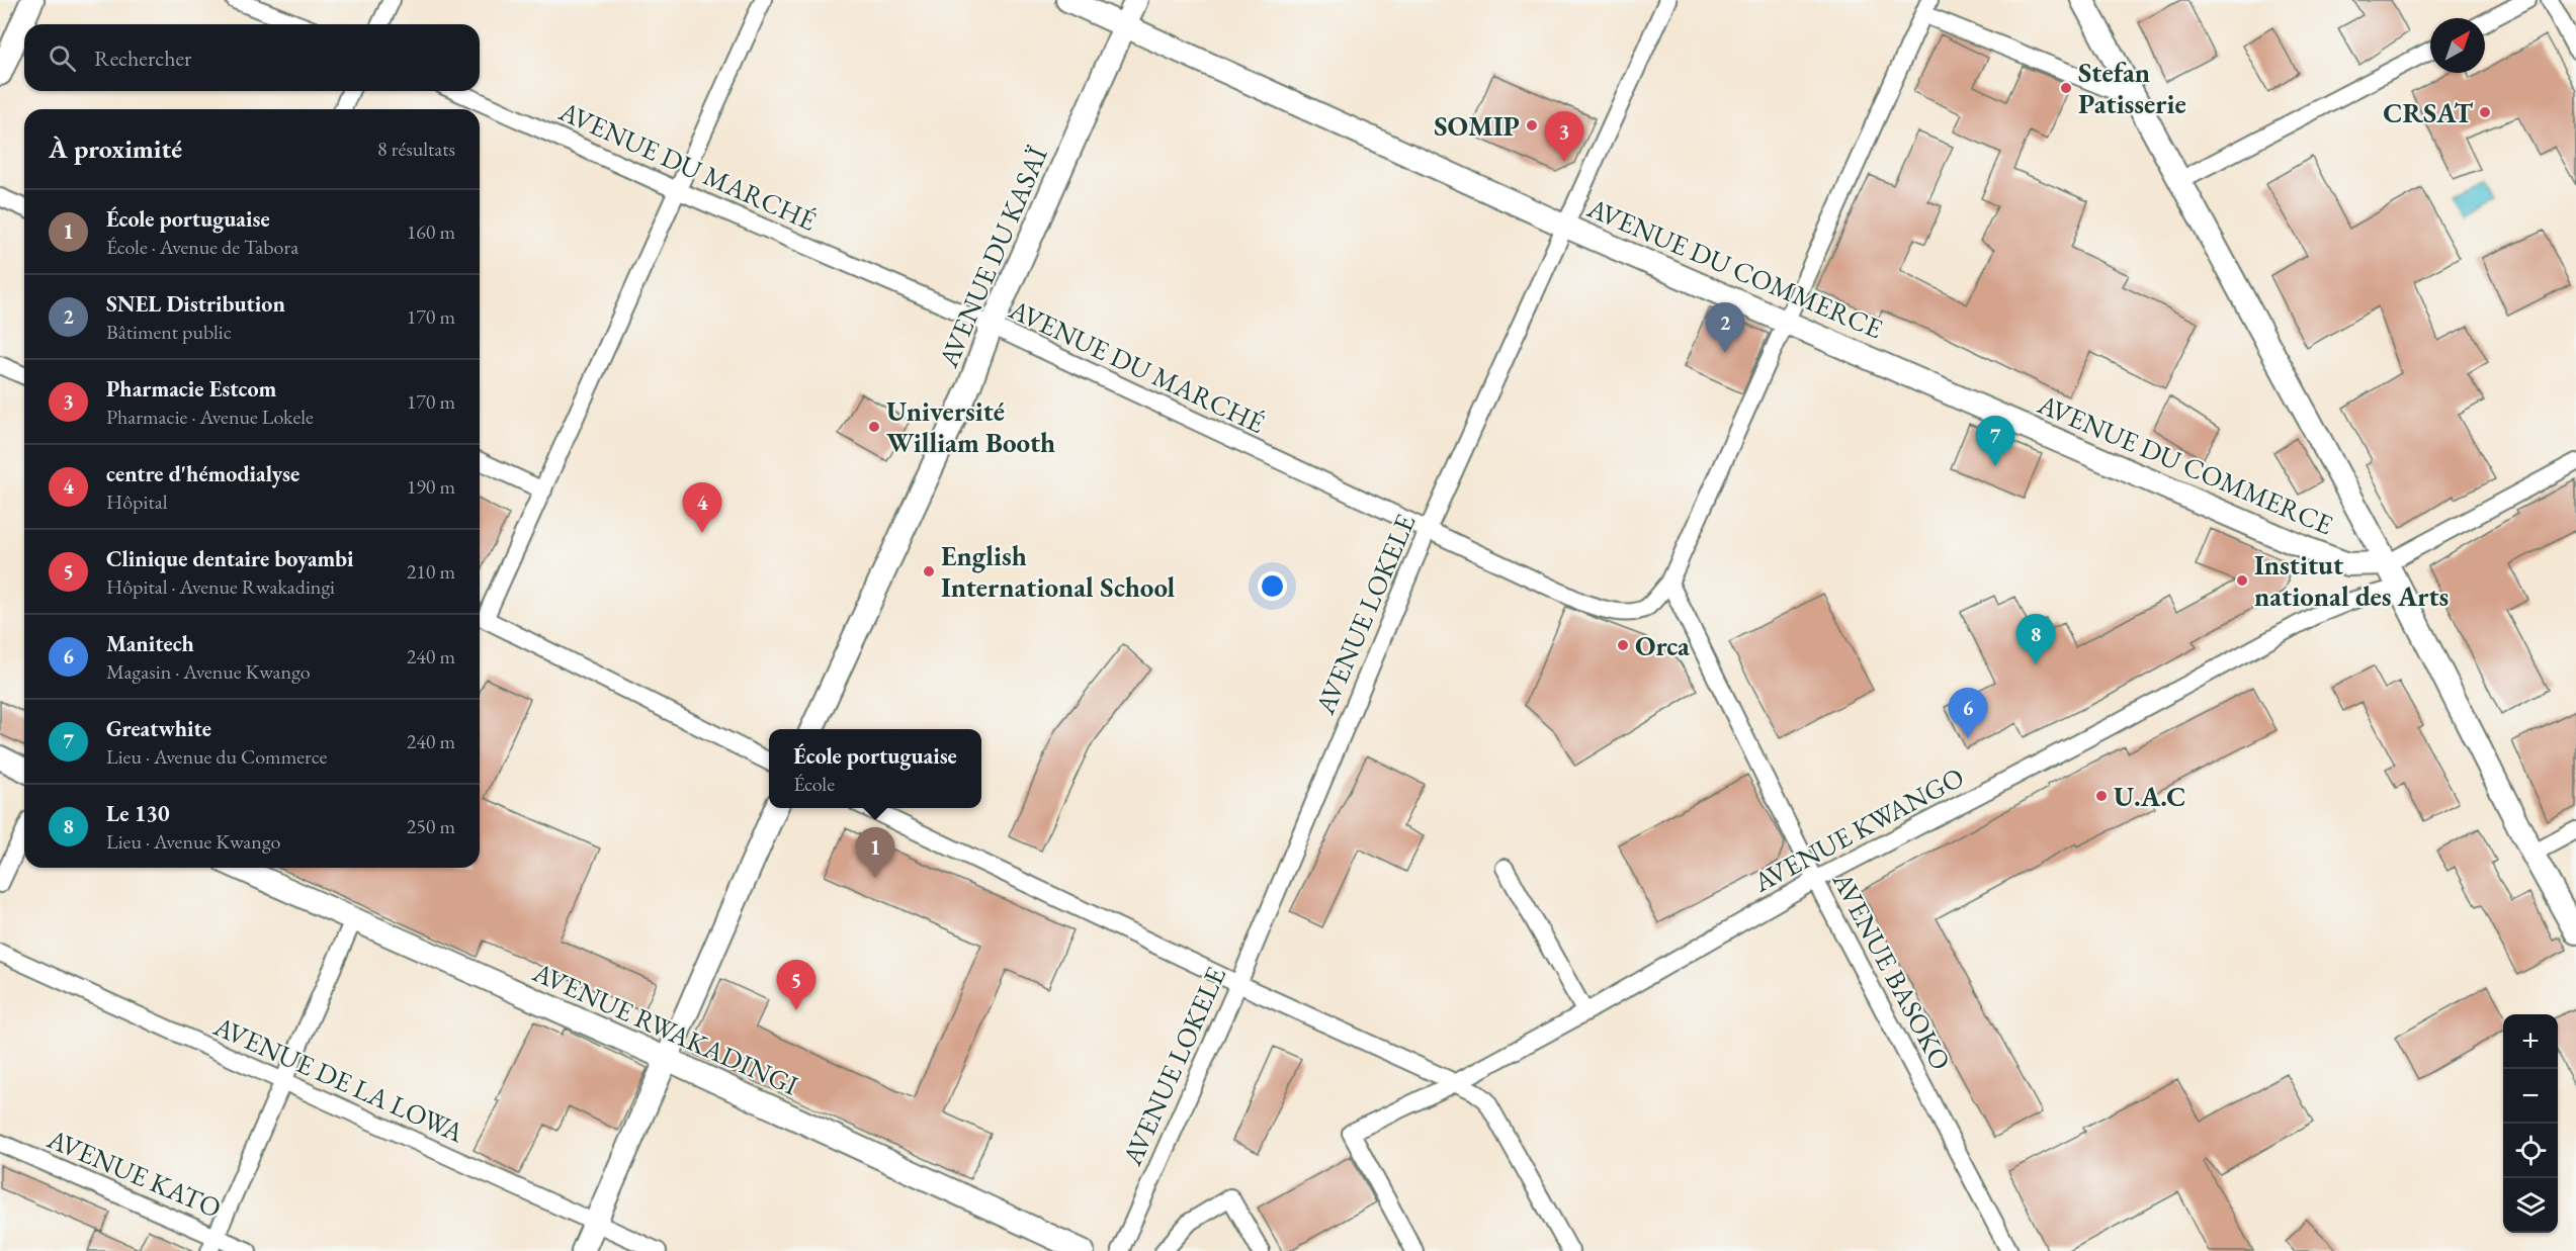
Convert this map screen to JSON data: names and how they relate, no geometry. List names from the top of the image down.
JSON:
{
  "streets": {
    "street": [
      "AVENUE DU MARCHÉ",
      "AVENUE DU KASAÏ",
      "AVENUE DU COMMERCE",
      "AVENUE LOKELE",
      "AVENUE KWANGO",
      "AVENUE BASOKO",
      "AVENUE RWAKADINGI",
      "AVENUE DE LA LOWA",
      "AVENUE KATO"
    ]
  },
  "crossings": [
    ["AVENUE DU MARCHÉ", "AVENUE DU KASAÏ"],
    ["AVENUE DU MARCHÉ", "AVENUE LOKELE"],
    ["AVENUE DU MARCHÉ", "AVENUE BASOKO"],
    ["AVENUE DU KASAÏ", "AVENUE DU COMMERCE"],
    ["AVENUE DU COMMERCE", "AVENUE LOKELE"],
    ["AVENUE KWANGO", "AVENUE BASOKO"]
  ],
  "places": [
    "Stefan Patisserie",
    "CRSAT",
    "SOMIP",
    "Université William Booth",
    "English International School",
    "Institut national des Arts",
    "Orca",
    "U.A.C"
  ],
  "north": "top right",
  "page": {
    "search": "Rechercher",
    "heading": ["À proximité", "8 résultats"],
    "pins": [
      "3",
      "2",
      "7",
      "4",
      "8",
      "6",
      "1",
      "5"
    ],
    "list": [
      {
        "mark": "1",
        "name": "École portuguaise",
        "note": "École · Avenue de Tabora",
        "value": "160 m"
      },
      {
        "mark": "2",
        "name": "SNEL Distribution",
        "note": "Bâtiment public",
        "value": "170 m"
      },
      {
        "mark": "3",
        "name": "Pharmacie Estcom",
        "note": "Pharmacie · Avenue Lokele",
        "value": "170 m"
      },
      {
        "mark": "4",
        "name": "centre d'hémodialyse",
        "note": "Hôpital",
        "value": "190 m"
      },
      {
        "mark": "5",
        "name": "Clinique dentaire boyambi",
        "note": "Hôpital · Avenue Rwakadingi",
        "value": "210 m"
      },
      {
        "mark": "6",
        "name": "Manitech",
        "note": "Magasin · Avenue Kwango",
        "value": "240 m"
      },
      {
        "mark": "7",
        "name": "Greatwhite",
        "note": "Lieu · Avenue du Commerce",
        "value": "240 m"
      },
      {
        "mark": "8",
        "name": "Le 130",
        "note": "Lieu · Avenue Kwango",
        "value": "250 m"
      }
    ],
    "popup": ["École portuguaise", "École"],
    "map_buttons": ["+", "−"]
  }
}
